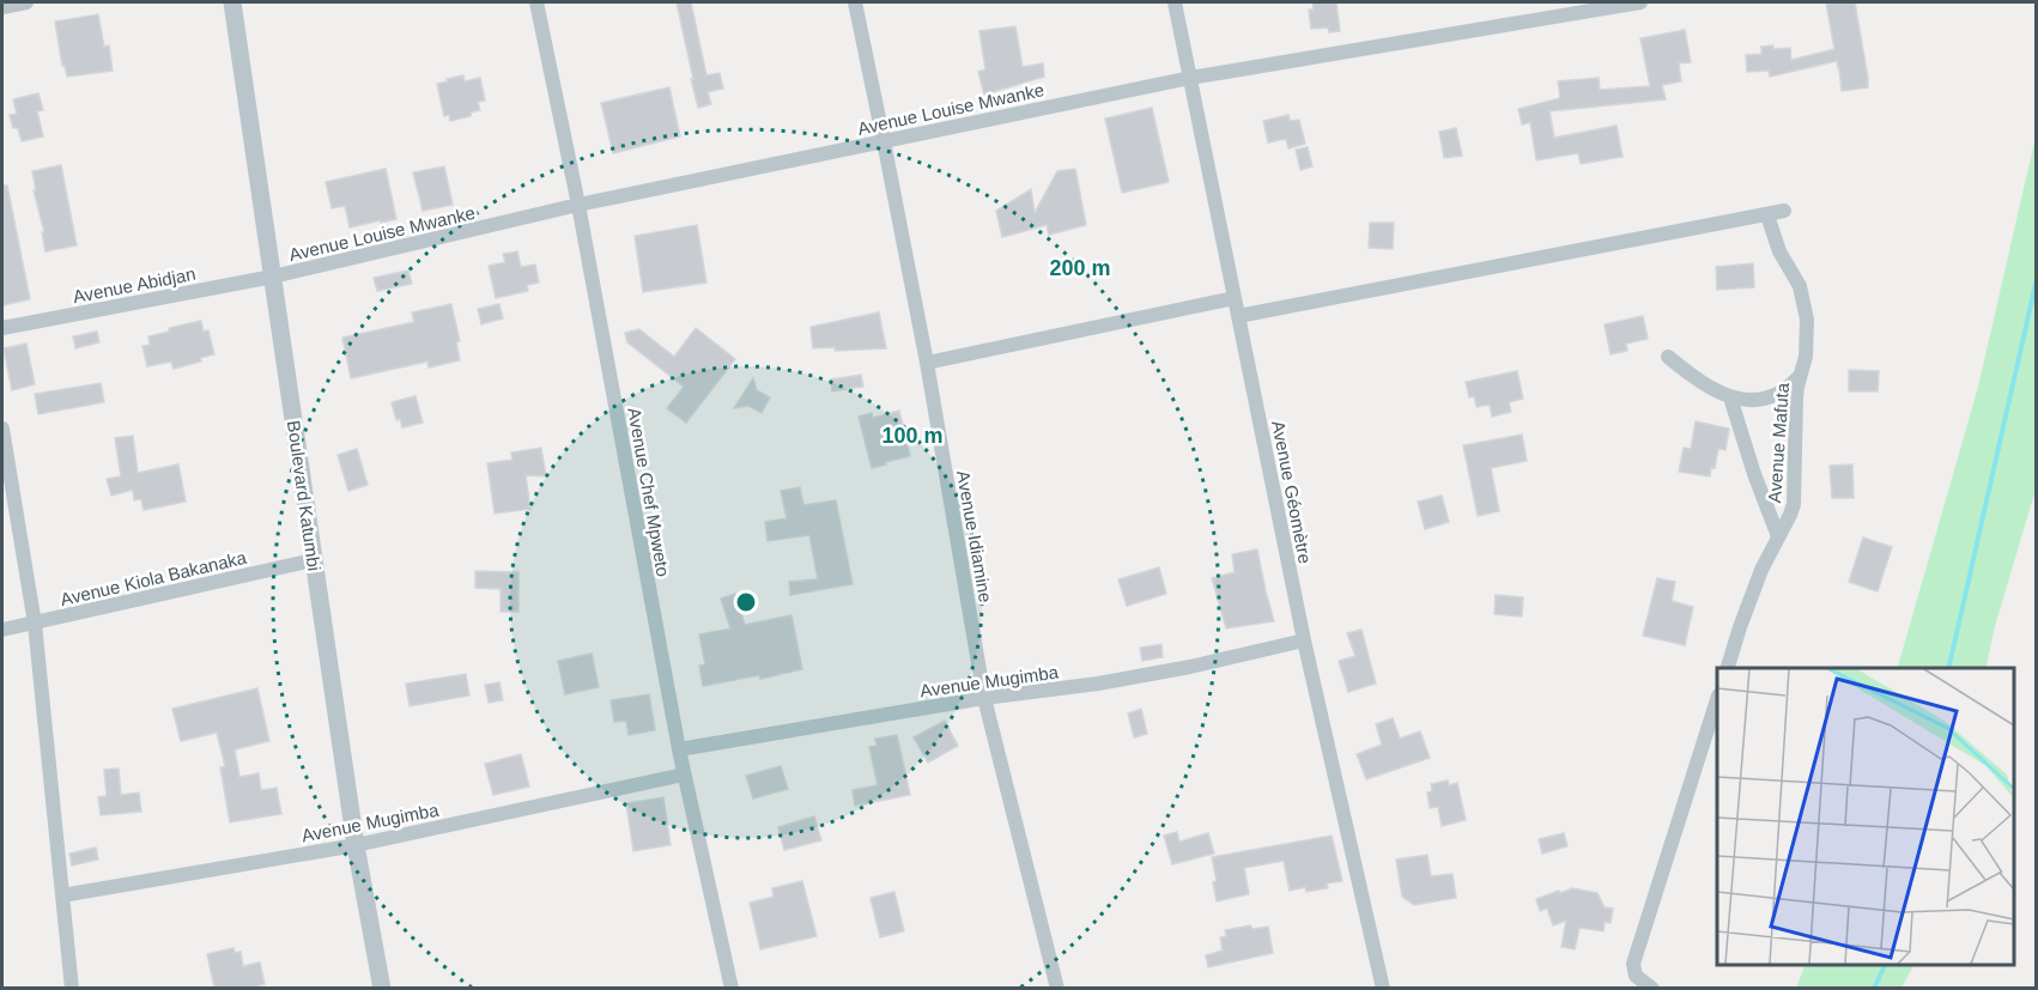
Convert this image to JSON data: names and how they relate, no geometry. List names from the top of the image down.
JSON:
{
  "streets": {
    "street": [
      "Avenue Louise Mwanke",
      "Avenue Abidjan",
      "Avenue Mafuta",
      "Avenue Chef Mpweto",
      "Avenue Géomètre",
      "Boulevard Katumbi",
      "Avenue Idiamine",
      "Avenue Kiola Bakanaka",
      "Avenue Mugimba"
    ]
  },
  "crossings": [
    ["Avenue Louise Mwanke", "Avenue Abidjan"],
    ["Avenue Louise Mwanke", "Avenue Chef Mpweto"],
    ["Avenue Louise Mwanke", "Avenue Géomètre"],
    ["Avenue Louise Mwanke", "Boulevard Katumbi"],
    ["Avenue Louise Mwanke", "Avenue Idiamine"],
    ["Avenue Abidjan", "Boulevard Katumbi"],
    ["Avenue Chef Mpweto", "Avenue Mugimba"],
    ["Avenue Géomètre", "Avenue Mugimba"],
    ["Boulevard Katumbi", "Avenue Kiola Bakanaka"],
    ["Boulevard Katumbi", "Avenue Mugimba"],
    ["Avenue Idiamine", "Avenue Mugimba"]
  ],
  "rings": ["200 m", "100 m"]
}
